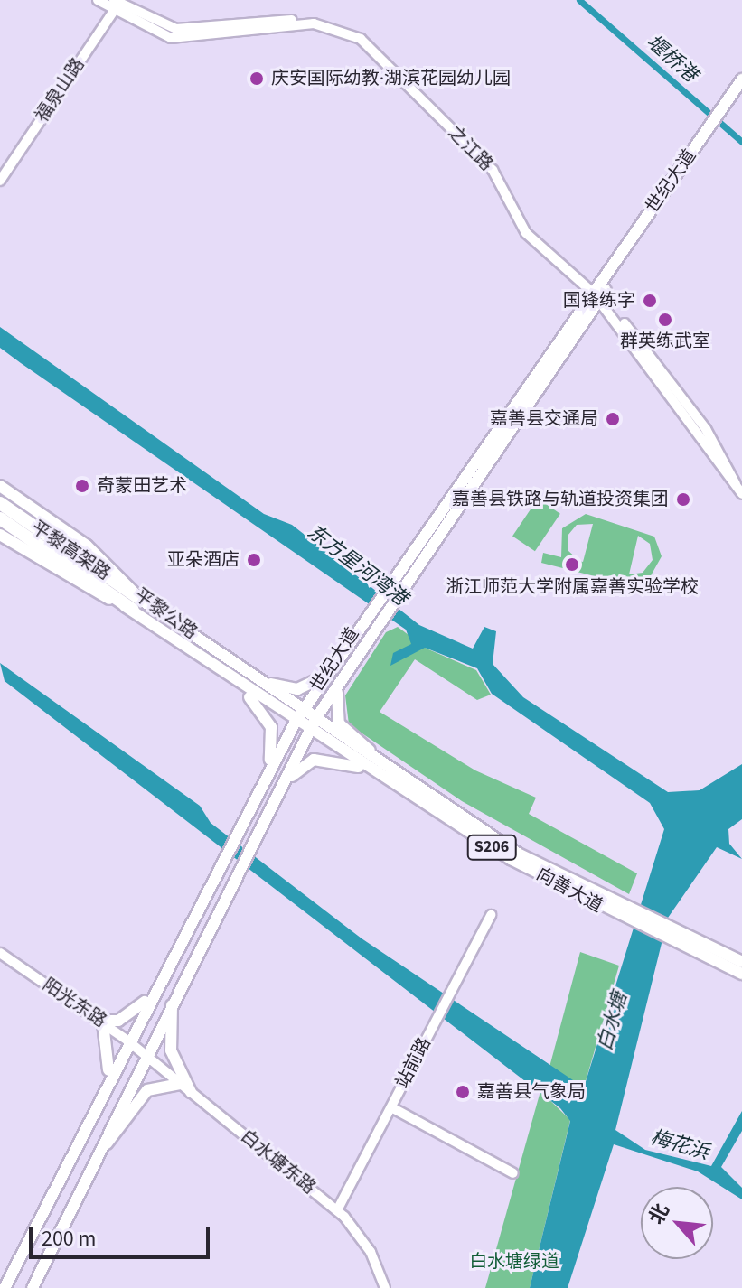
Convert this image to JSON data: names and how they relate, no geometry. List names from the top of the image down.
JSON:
{
  "streets": {
    "highway": ["平黎高架路", "S206"],
    "main road": ["世纪大道", "平黎公路", "向善大道"],
    "street": [
      "福泉山路",
      "之江路",
      "阳光东路",
      "站前路",
      "白水塘东路"
    ]
  },
  "crossings": [
    ["福泉山路", "之江路"],
    ["之江路", "世纪大道"],
    ["世纪大道", "平黎公路"],
    ["世纪大道", "向善大道"],
    ["世纪大道", "阳光东路"],
    ["世纪大道", "白水塘东路"],
    ["平黎高架路", "平黎公路"],
    ["平黎公路", "向善大道"],
    ["阳光东路", "白水塘东路"],
    ["站前路", "白水塘东路"]
  ],
  "water": [
    "堰桥港",
    "东方星河湾港",
    "白水塘",
    "梅花浜"
  ],
  "parks": ["白水塘绿道"],
  "places": [
    "庆安国际幼教·湖滨花园幼儿园",
    "国锋练字",
    "群英练武室",
    "嘉善县交通局",
    "奇蒙田艺术",
    "嘉善县铁路与轨道投资集团",
    "亚朵酒店",
    "浙江师范大学附属嘉善实验学校",
    "嘉善县气象局"
  ],
  "scale_bar": "200 m",
  "north": "top left"
}
